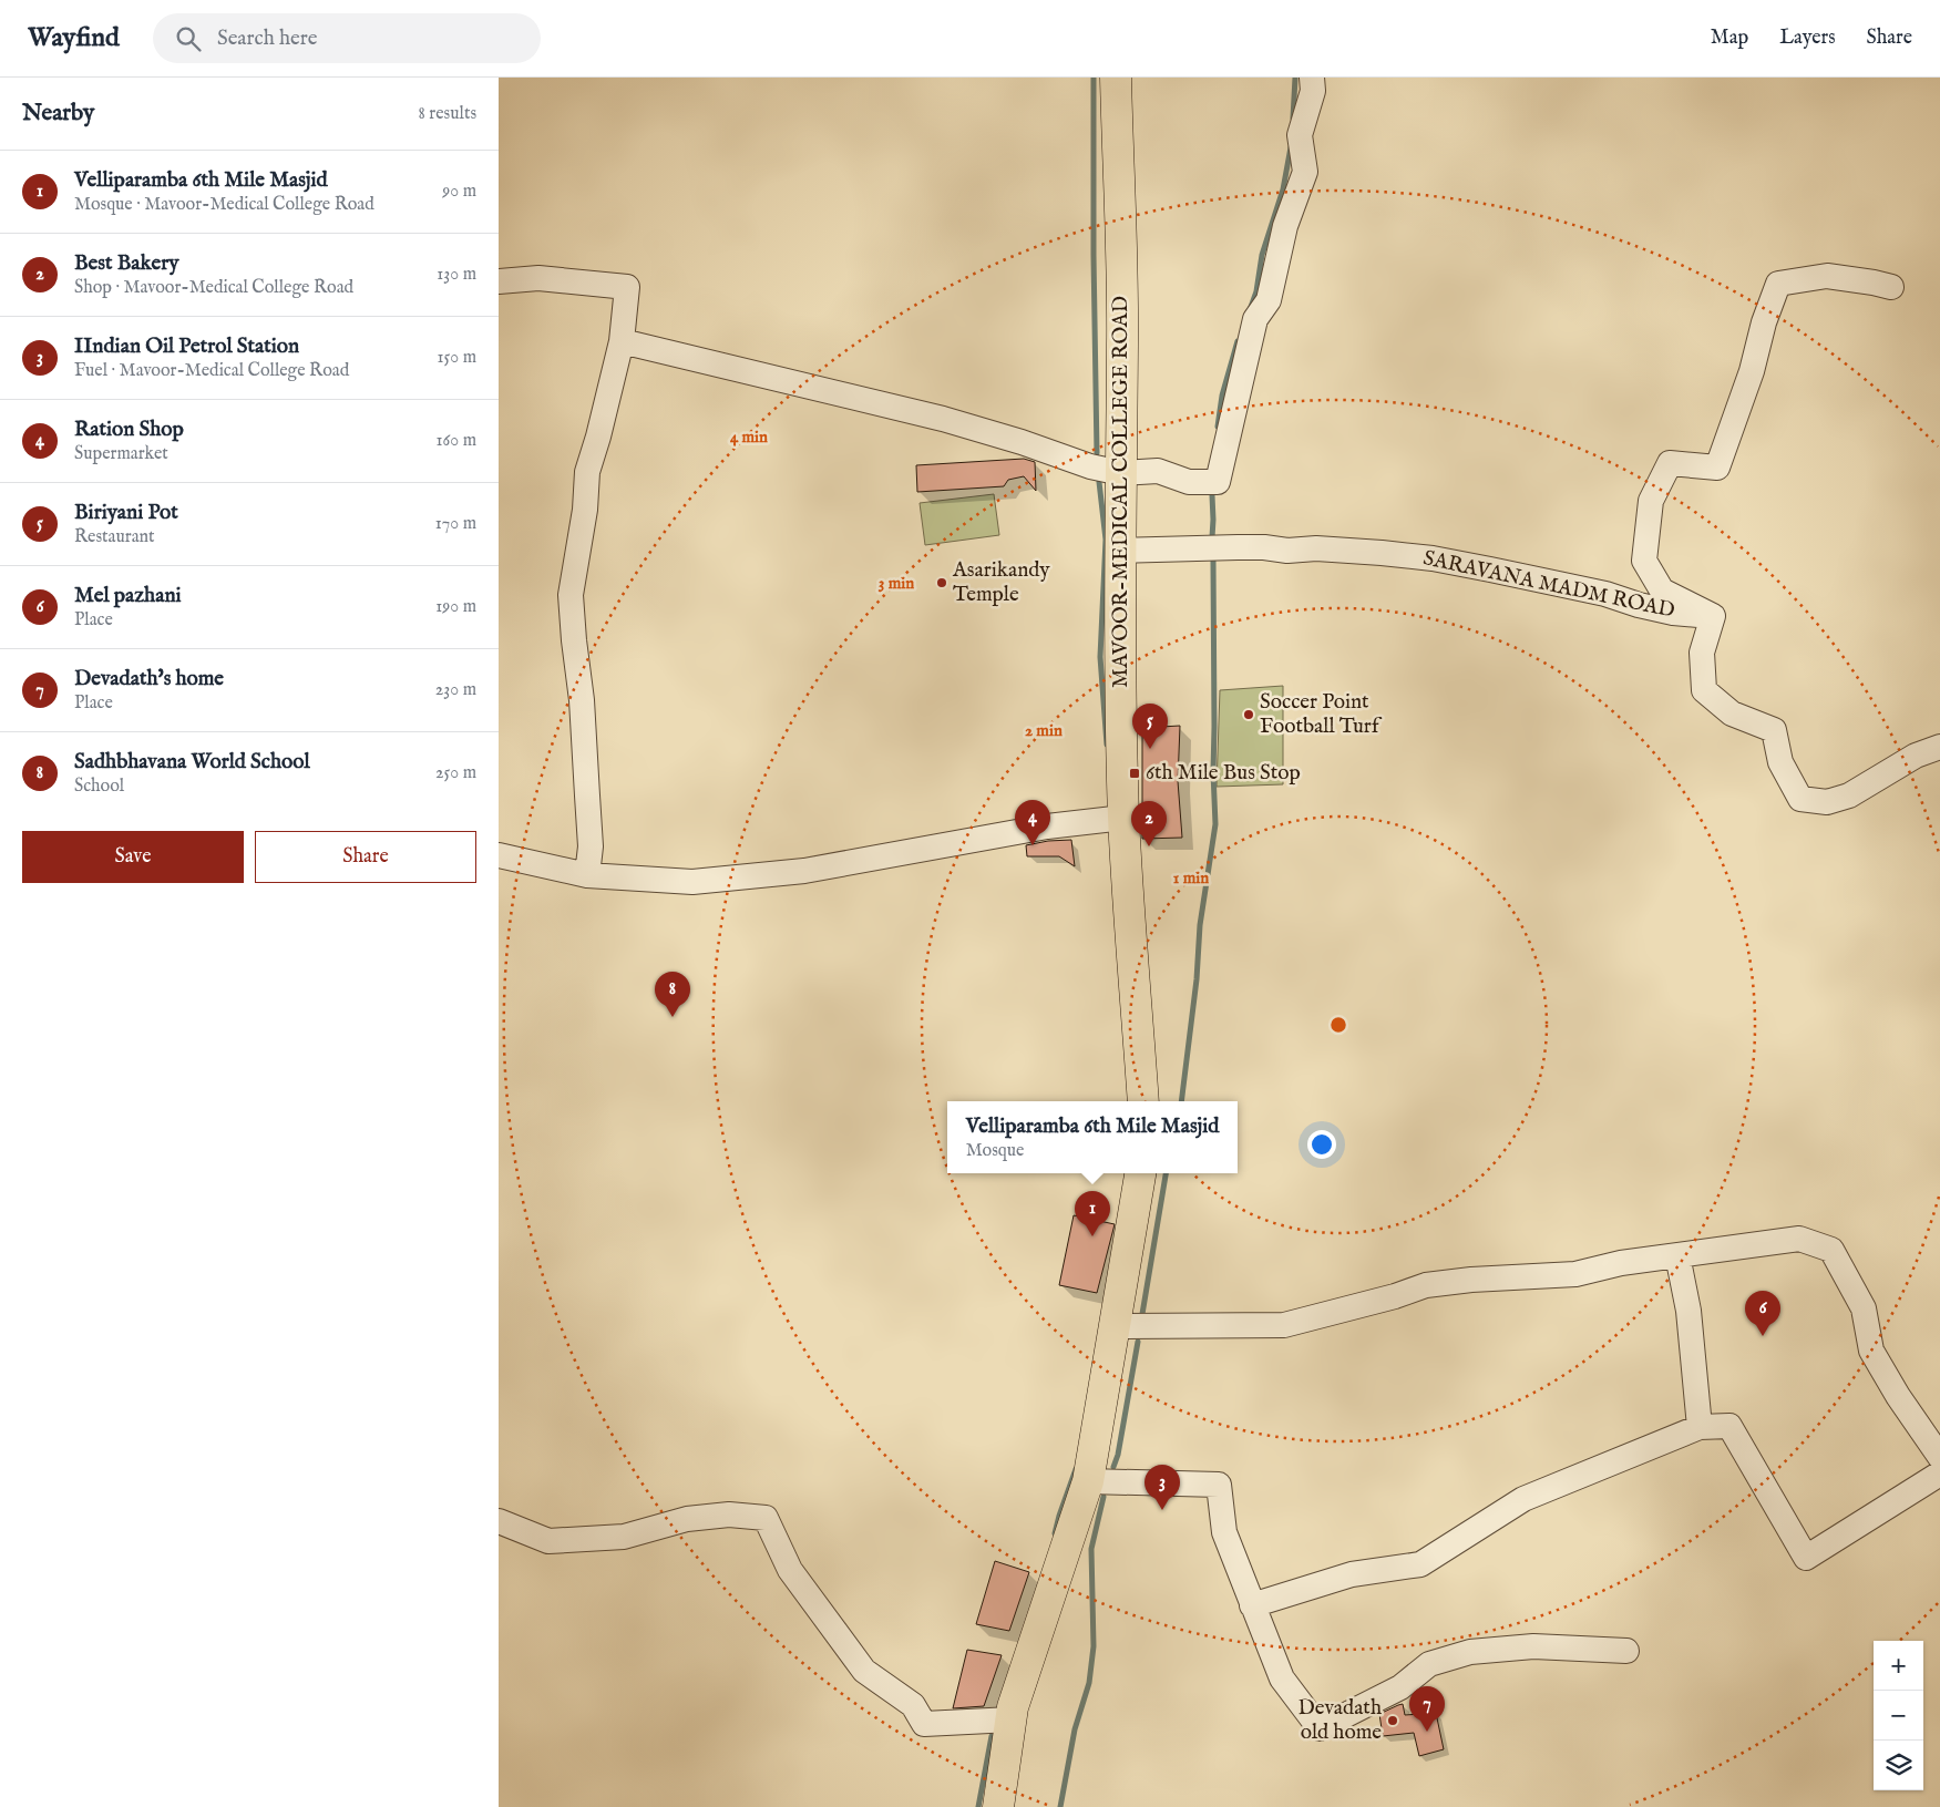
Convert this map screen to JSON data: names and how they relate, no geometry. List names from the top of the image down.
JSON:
{
  "streets": {
    "main road": ["MAVOOR-MEDICAL COLLEGE ROAD"],
    "street": ["SARAVANA MADM ROAD"]
  },
  "crossings": [
    ["MAVOOR-MEDICAL COLLEGE ROAD", "SARAVANA MADM ROAD"]
  ],
  "places": {
    "other": ["Asarikandy Temple", "Soccer Point Football Turf", "Devadath old home"],
    "transit": ["6th Mile Bus Stop"]
  },
  "page": {
    "header": "Wayfind",
    "search": "Search here",
    "nav": ["Map", "Layers", "Share"],
    "heading": ["Nearby", "8 results"],
    "list": [
      {
        "mark": "1",
        "name": "Velliparamba 6th Mile Masjid",
        "note": "Mosque · Mavoor-Medical College Road",
        "value": "90 m"
      },
      {
        "mark": "2",
        "name": "Best Bakery",
        "note": "Shop · Mavoor-Medical College Road",
        "value": "130 m"
      },
      {
        "mark": "3",
        "name": "IIndian Oil Petrol Station",
        "note": "Fuel · Mavoor-Medical College Road",
        "value": "150 m"
      },
      {
        "mark": "4",
        "name": "Ration Shop",
        "note": "Supermarket",
        "value": "160 m"
      },
      {
        "mark": "5",
        "name": "Biriyani Pot",
        "note": "Restaurant",
        "value": "170 m"
      },
      {
        "mark": "6",
        "name": "Mel pazhani",
        "note": "Place",
        "value": "190 m"
      },
      {
        "mark": "7",
        "name": "Devadath's home",
        "note": "Place",
        "value": "230 m"
      },
      {
        "mark": "8",
        "name": "Sadhbhavana World School",
        "note": "School",
        "value": "250 m"
      }
    ],
    "pins": [
      "5",
      "4",
      "2",
      "8",
      "1",
      "6",
      "3",
      "7"
    ],
    "buttons": ["Save", "Share"],
    "popup": ["Velliparamba 6th Mile Masjid", "Mosque"],
    "map_buttons": ["+", "−"]
  },
  "rings": [
    "4 min",
    "3 min",
    "2 min",
    "1 min"
  ]
}
